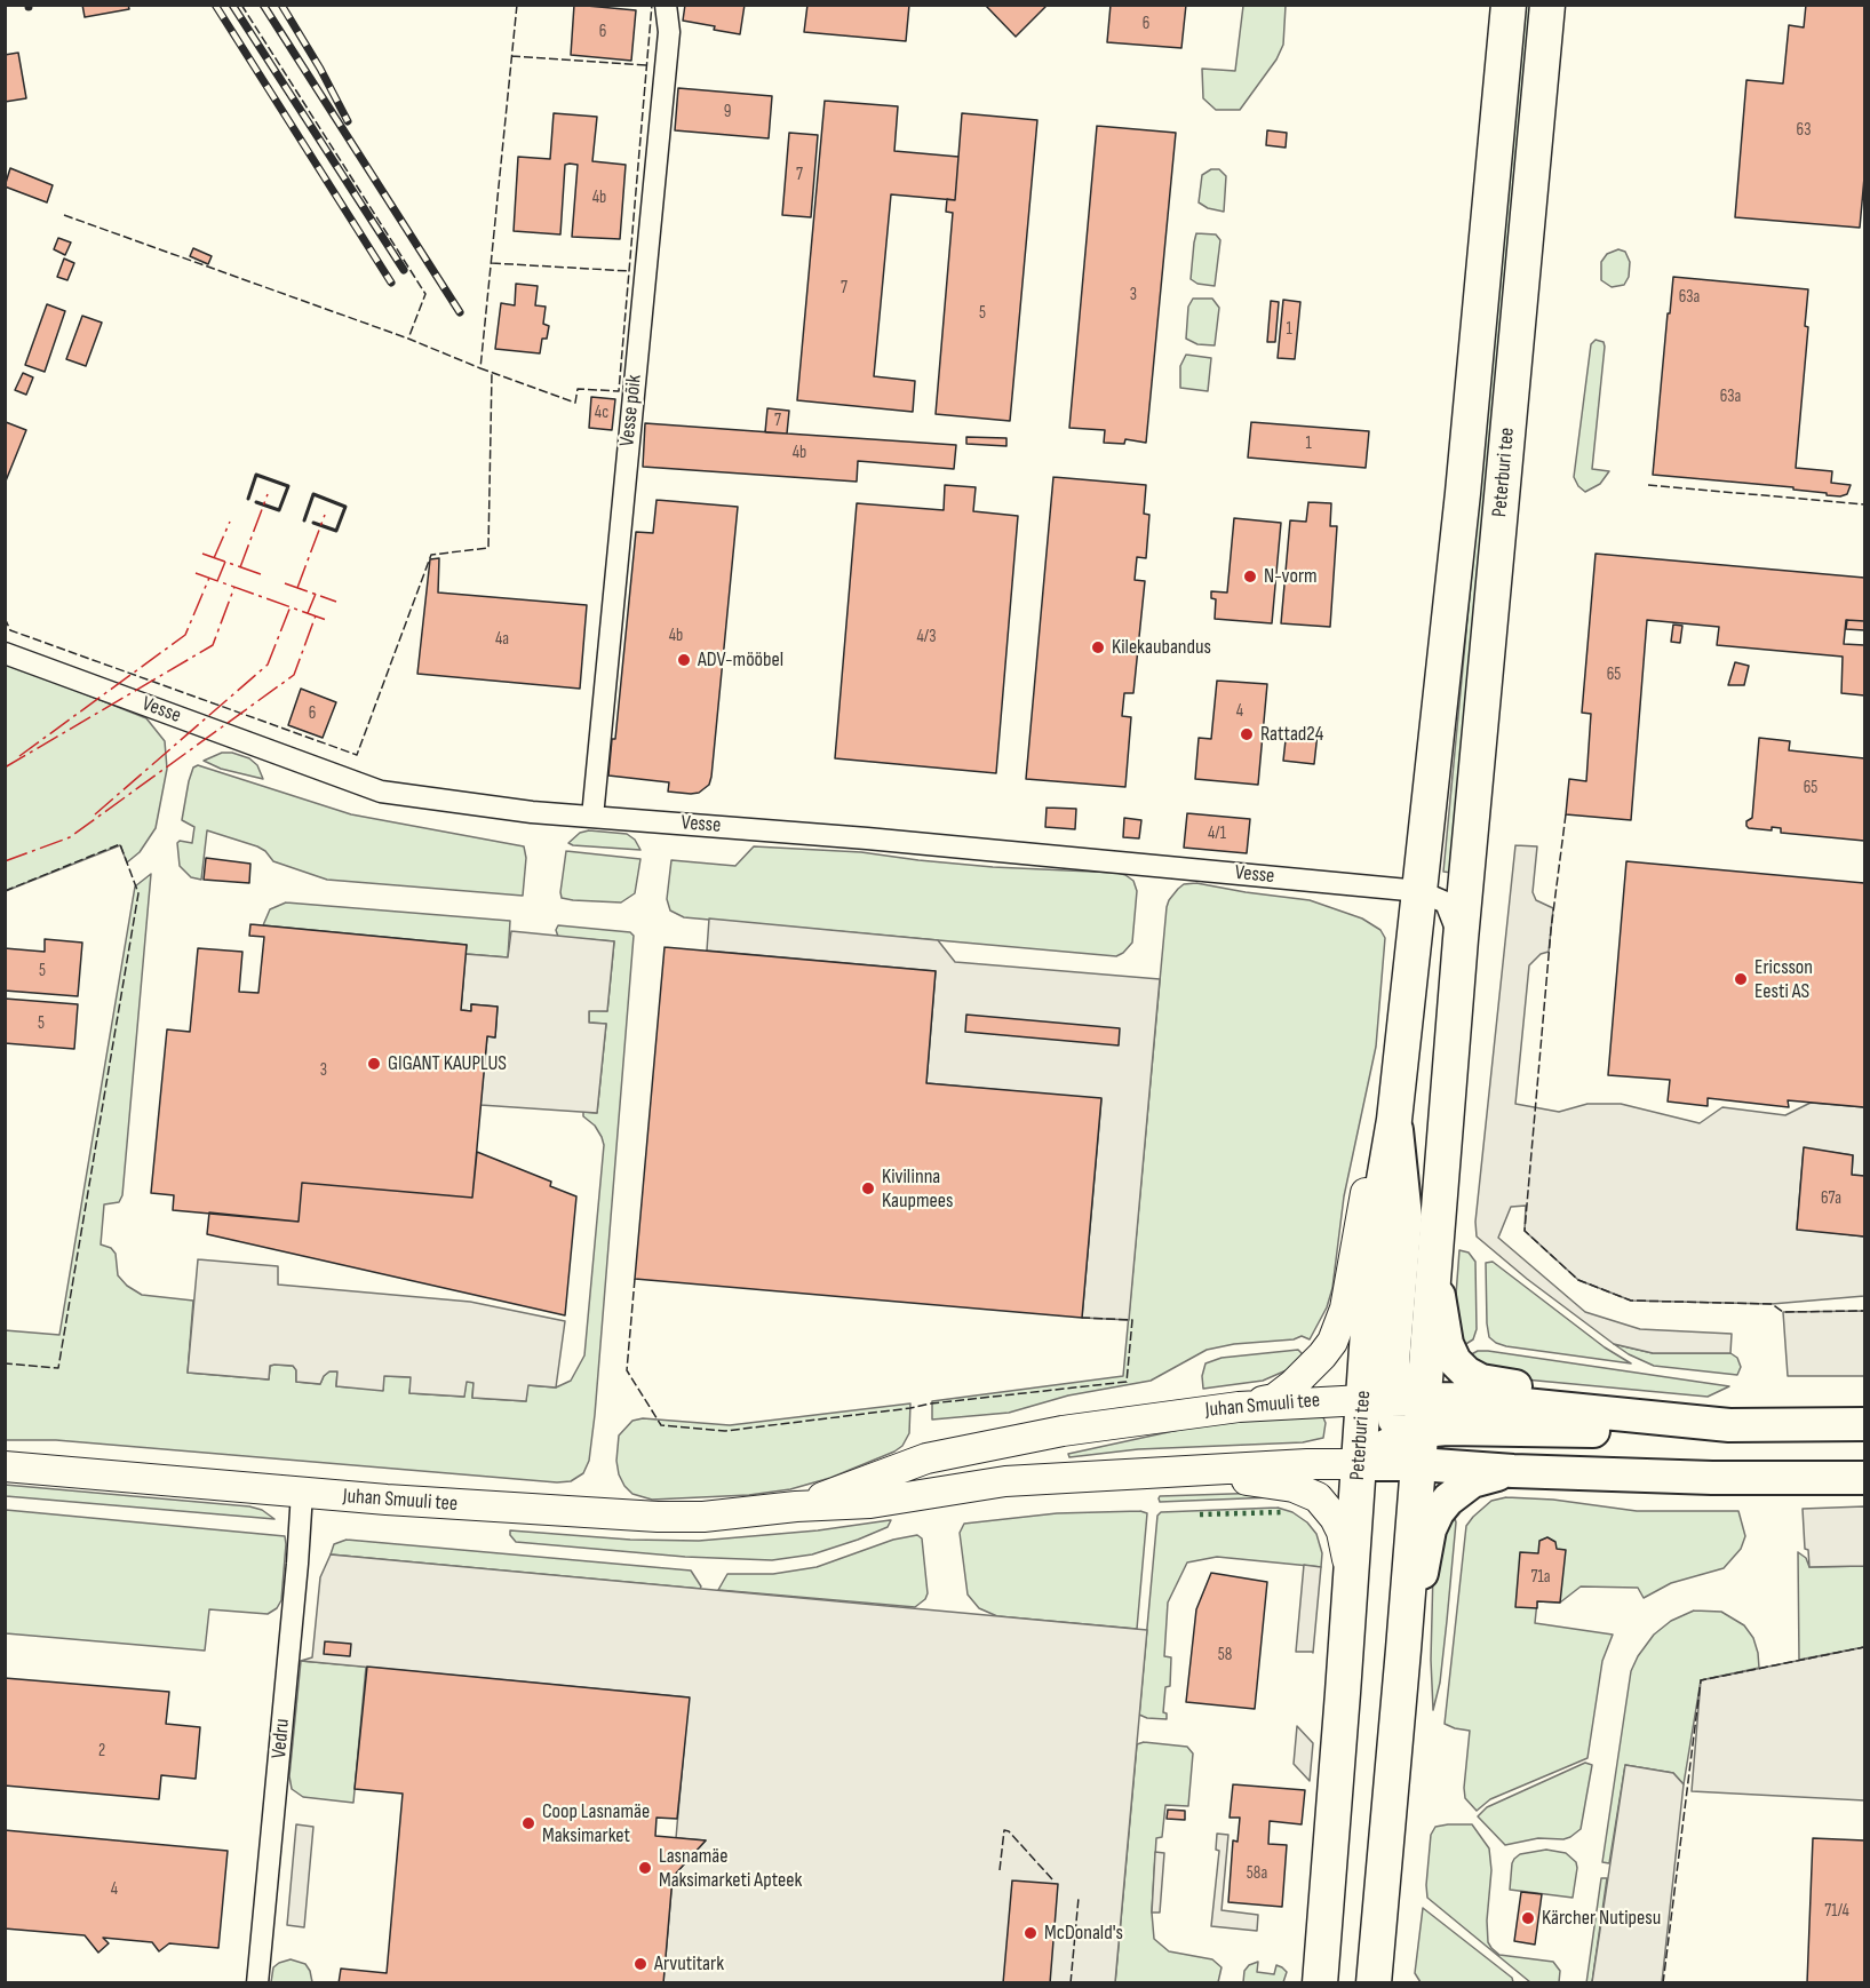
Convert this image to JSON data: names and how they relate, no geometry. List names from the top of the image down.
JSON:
{
  "streets": {
    "highway": ["Peterburi tee"],
    "main road": ["Juhan Smuuli tee"],
    "street": ["Vesse põik", "Vesse", "Vedru"]
  },
  "crossings": [
    ["Vesse põik", "Vesse"],
    ["Peterburi tee", "Vesse"],
    ["Peterburi tee", "Juhan Smuuli tee"],
    ["Juhan Smuuli tee", "Vedru"]
  ],
  "places": [
    "N-vorm",
    "Kilekaubandus",
    "ADV-mööbel",
    "Rattad24",
    "Ericsson Eesti AS",
    "GIGANT KAUPLUS",
    "Kivilinna Kaupmees",
    "Coop Lasnamäe Maksimarket",
    "Lasnamäe Maksimarketi Apteek",
    "Kärcher Nutipesu",
    "McDonald's",
    "Arvutitark"
  ],
  "house_numbers": [
    "6",
    "6",
    "9",
    "63",
    "7",
    "4b",
    "7",
    "3",
    "63a",
    "5",
    "1",
    "63a",
    "4c",
    "7",
    "1",
    "4b",
    "4b",
    "4/3",
    "4a",
    "65",
    "4",
    "6",
    "65",
    "4/1",
    "5",
    "5",
    "3",
    "67a",
    "71a",
    "58",
    "2",
    "58a",
    "4",
    "71/4"
  ]
}
